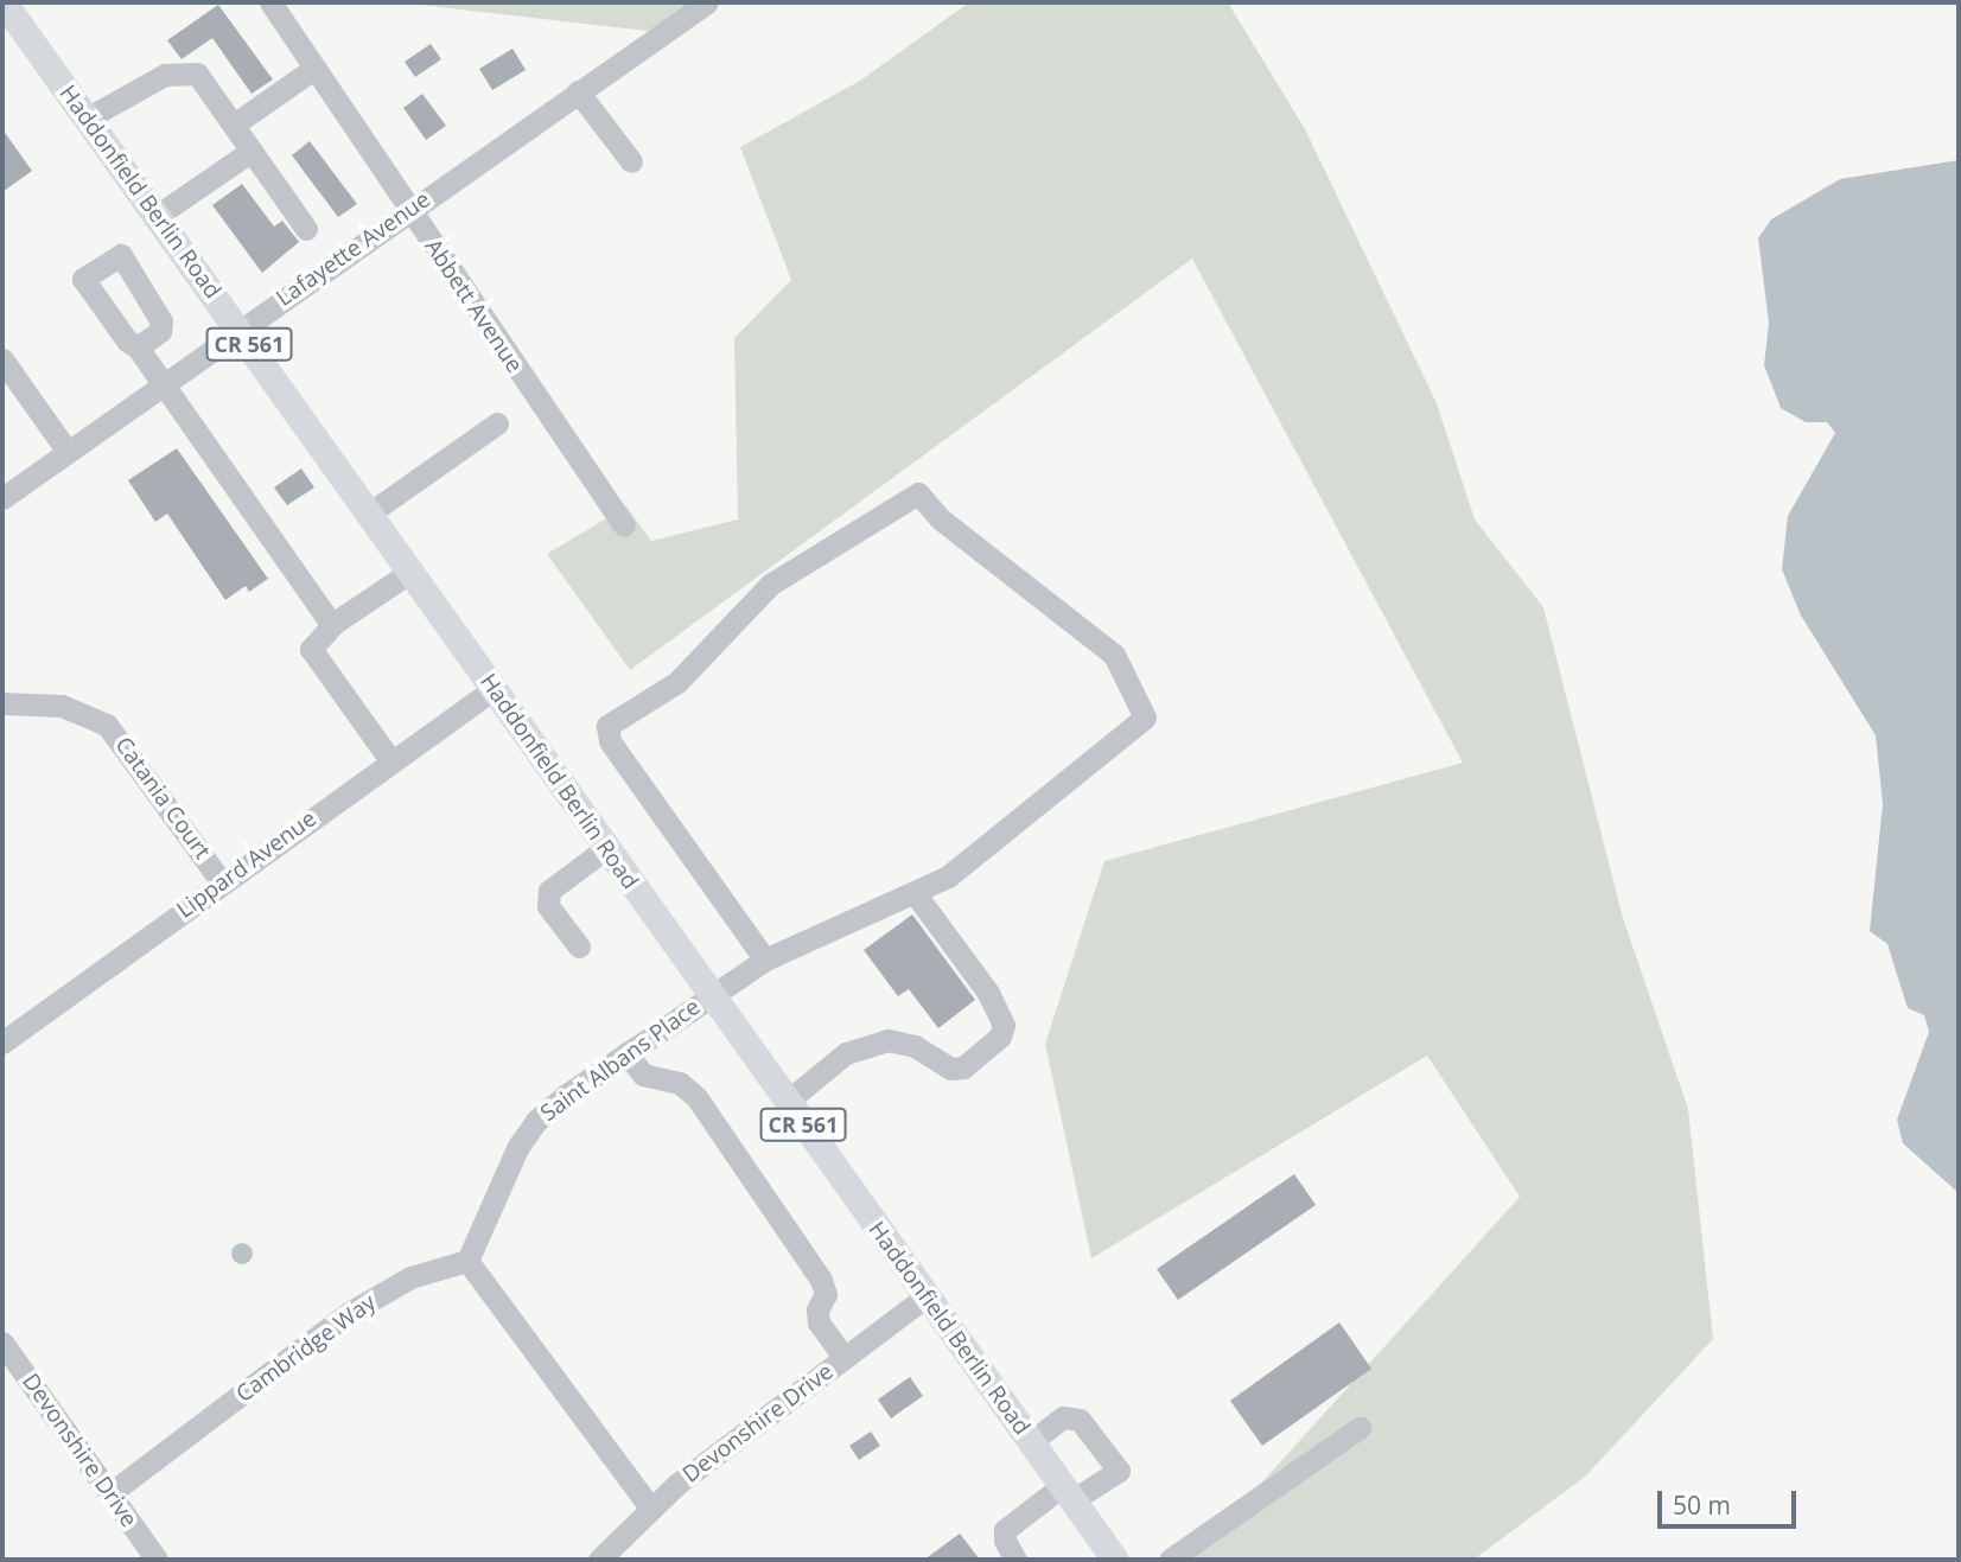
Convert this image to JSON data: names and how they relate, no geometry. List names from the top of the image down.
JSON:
{
  "streets": {
    "main road": ["Haddonfield Berlin Road", "CR 561"],
    "street": [
      "Lafayette Avenue",
      "Abbett Avenue",
      "Catania Court",
      "Lippard Avenue",
      "Saint Albans Place",
      "Cambridge Way",
      "Devonshire Drive"
    ]
  },
  "crossings": [
    ["Haddonfield Berlin Road", "Lafayette Avenue"],
    ["Haddonfield Berlin Road", "Lippard Avenue"],
    ["Haddonfield Berlin Road", "Saint Albans Place"],
    ["Haddonfield Berlin Road", "Devonshire Drive"],
    ["Lafayette Avenue", "Abbett Avenue"],
    ["Catania Court", "Lippard Avenue"],
    ["Saint Albans Place", "Cambridge Way"],
    ["Cambridge Way", "Devonshire Drive"]
  ],
  "scale_bar": "50 m"
}
